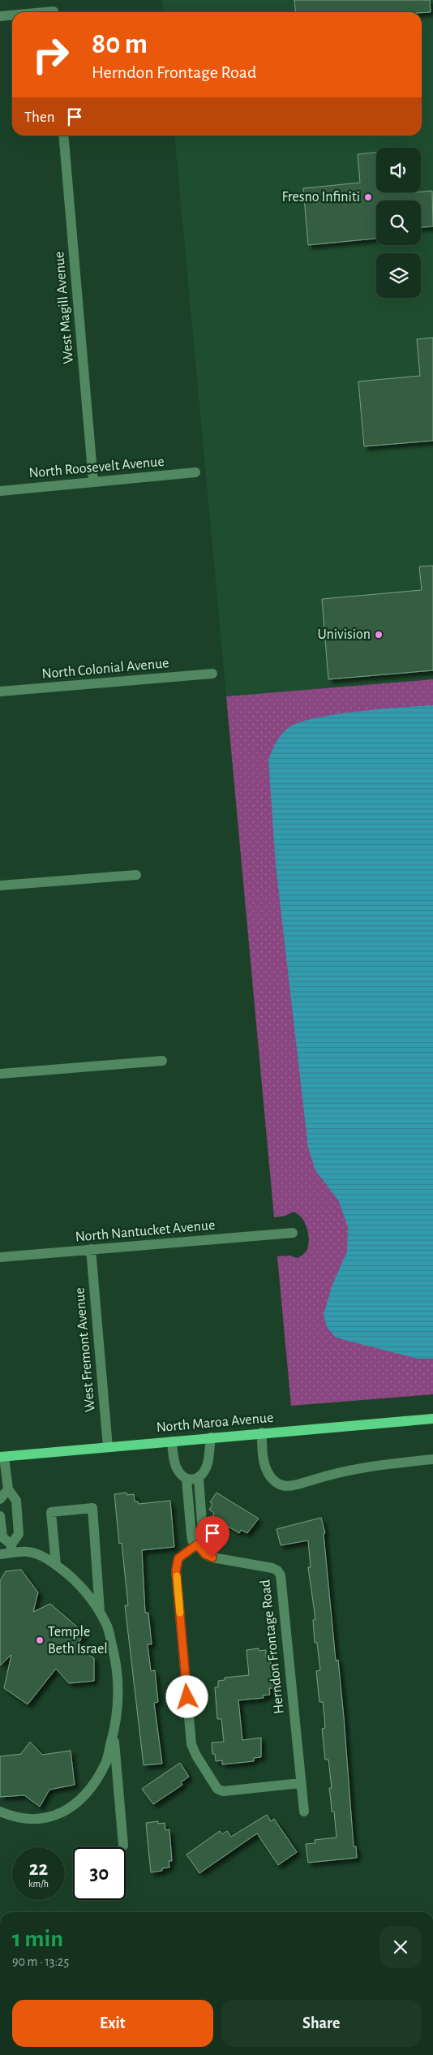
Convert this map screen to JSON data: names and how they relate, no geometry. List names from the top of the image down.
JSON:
{
  "streets": {
    "main road": ["North Maroa Avenue"],
    "street": [
      "West Magill Avenue",
      "North Roosevelt Avenue",
      "North Colonial Avenue",
      "North Nantucket Avenue",
      "West Fremont Avenue",
      "Herndon Frontage Road"
    ]
  },
  "crossings": [
    ["West Magill Avenue", "North Roosevelt Avenue"],
    ["North Nantucket Avenue", "West Fremont Avenue"],
    ["West Fremont Avenue", "North Maroa Avenue"]
  ],
  "places": ["Fresno Infiniti", "Univision", "Temple Beth Israel"],
  "page": {
    "turn": ["80 m", "Herndon Frontage Road"],
    "then": "Then",
    "speed": "22 km/h",
    "limit": "30",
    "heading": ["1 min", "90 m · 13:25"],
    "buttons": ["Exit", "Share"]
  }
}
